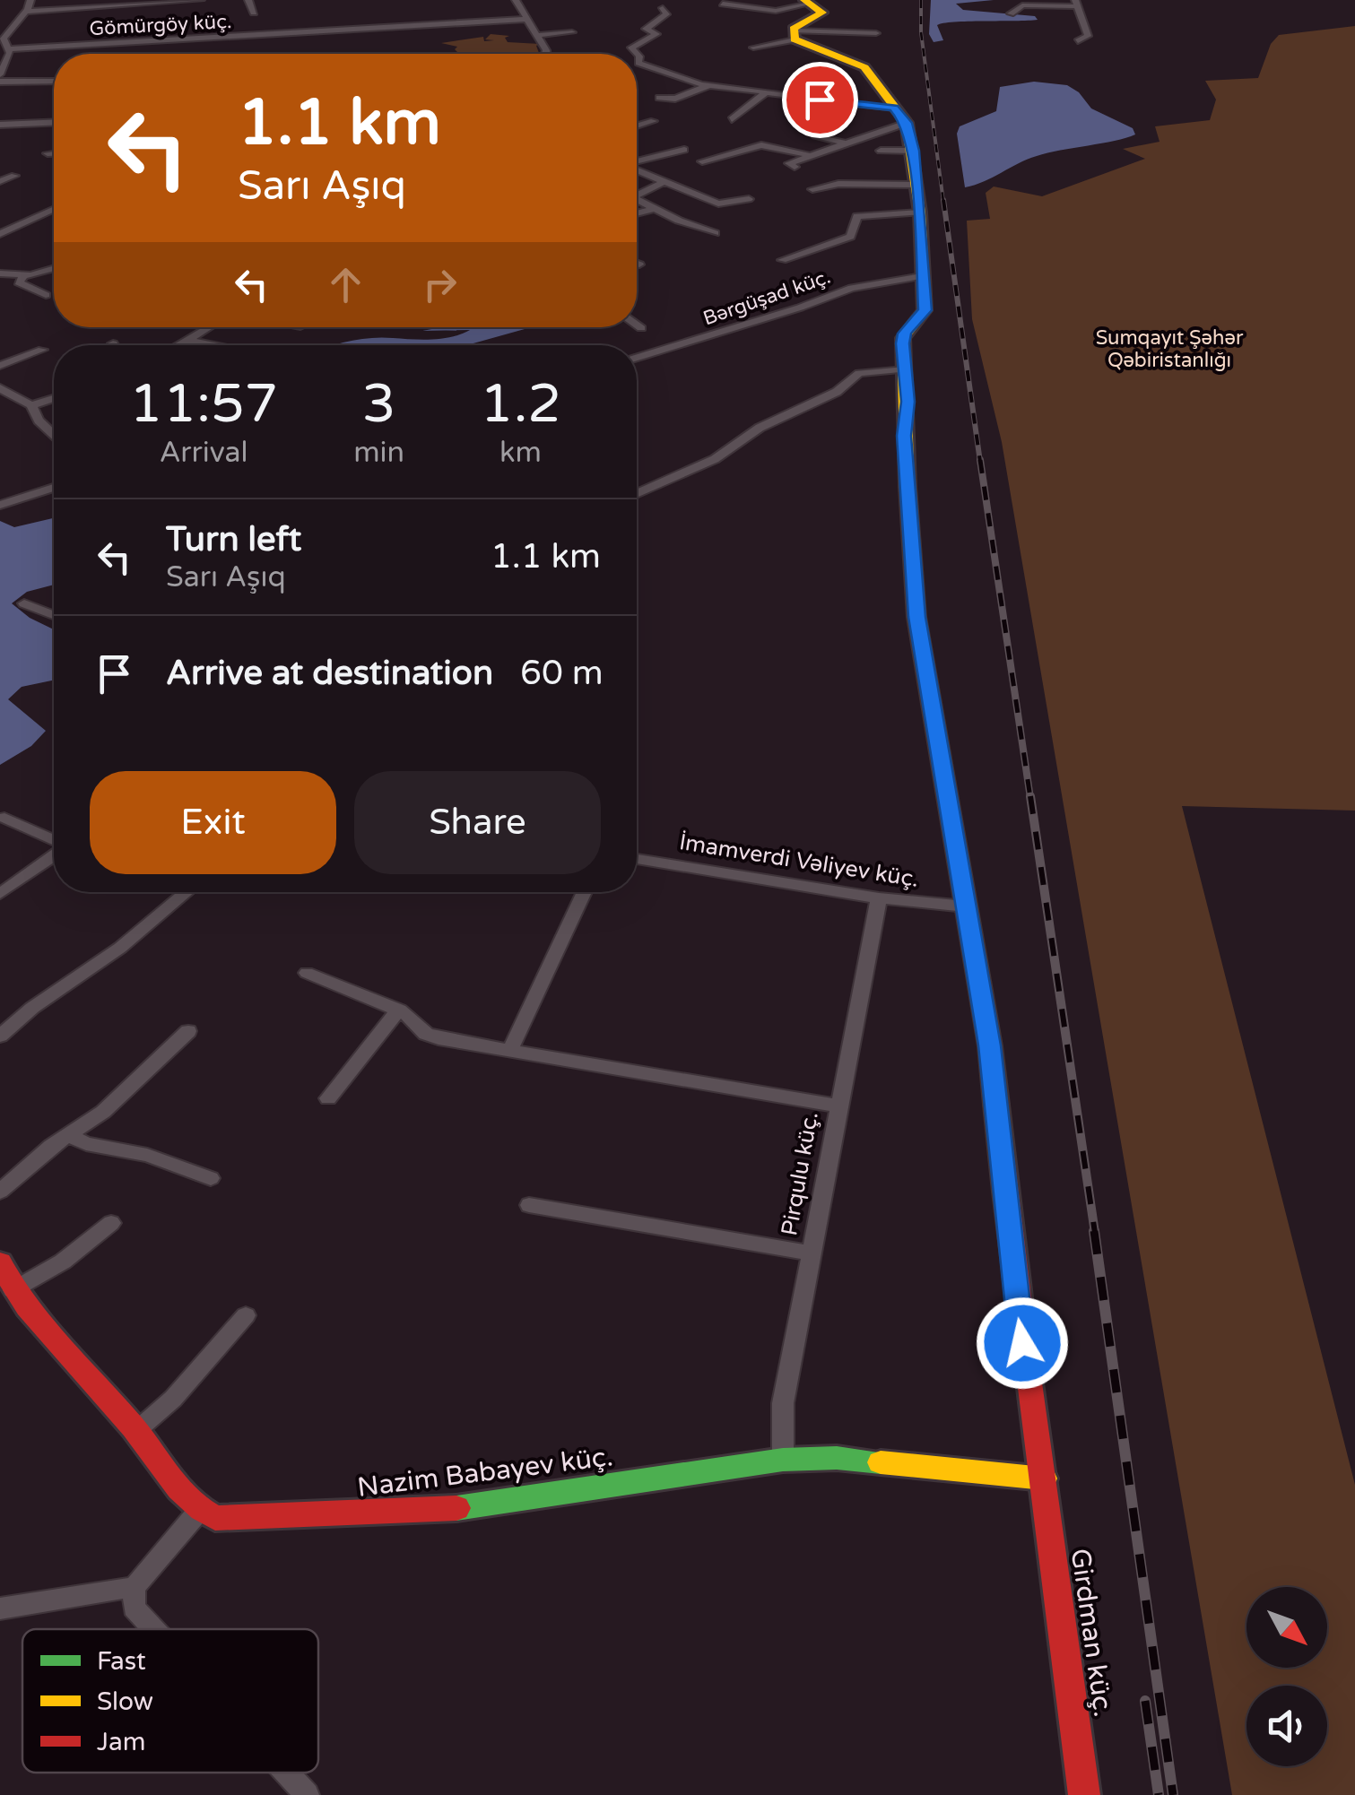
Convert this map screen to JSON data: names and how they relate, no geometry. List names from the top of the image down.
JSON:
{
  "streets": {
    "street": [
      "Gömürgöy küç.",
      "Bərgüşad küç.",
      "İmamverdi Vəliyev küç.",
      "Pirqulu küç.",
      "Nazim Babayev küç.",
      "Girdman küç."
    ]
  },
  "crossings": [
    ["Bərgüşad küç.", "Girdman küç."],
    ["İmamverdi Vəliyev küç.", "Pirqulu küç."],
    ["İmamverdi Vəliyev küç.", "Girdman küç."],
    ["Pirqulu küç.", "Nazim Babayev küç."],
    ["Nazim Babayev küç.", "Girdman küç."]
  ],
  "parks": ["Sumqayıt Şəhər Qəbiristanlığı"],
  "legend": ["Fast", "Slow", "Jam"],
  "north": "bottom right",
  "page": {
    "turn": ["1.1 km", "Sarı Aşıq"],
    "eta": [
      "11:57",
      "Arrival",
      "3",
      "min",
      "1.2",
      "km"
    ],
    "list": [
      {
        "name": "Turn left",
        "note": "Sarı Aşıq",
        "value": "1.1 km"
      },
      {
        "name": "Arrive at destination",
        "value": "60 m"
      }
    ],
    "buttons": ["Exit", "Share"]
  }
}
